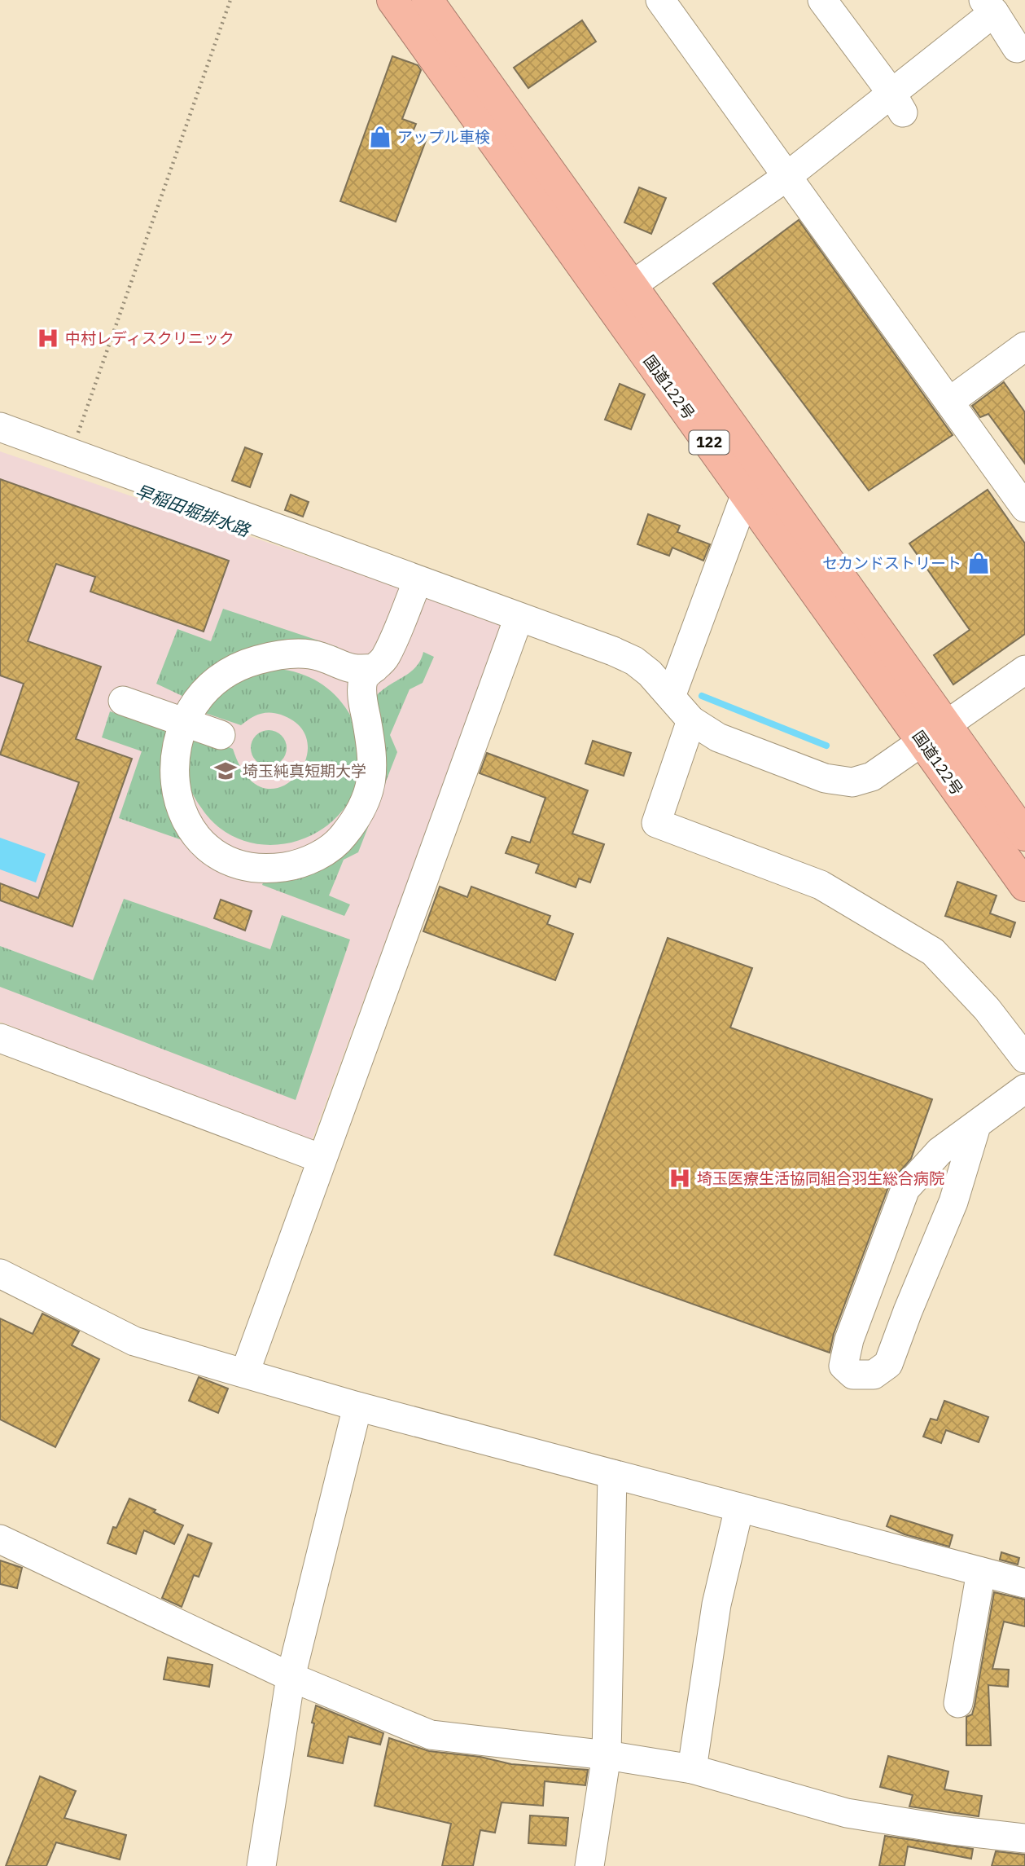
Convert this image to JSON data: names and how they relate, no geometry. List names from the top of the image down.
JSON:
{
  "streets": {
    "highway": ["国道122号", "122"]
  },
  "water": ["早稲田堀排水路"],
  "places": {
    "shop": ["アップル車検", "セカンドストリート"],
    "hospital": ["中村レディスクリニック", "埼玉医療生活協同組合羽生総合病院"],
    "school or university": ["埼玉純真短期大学"]
  }
}
